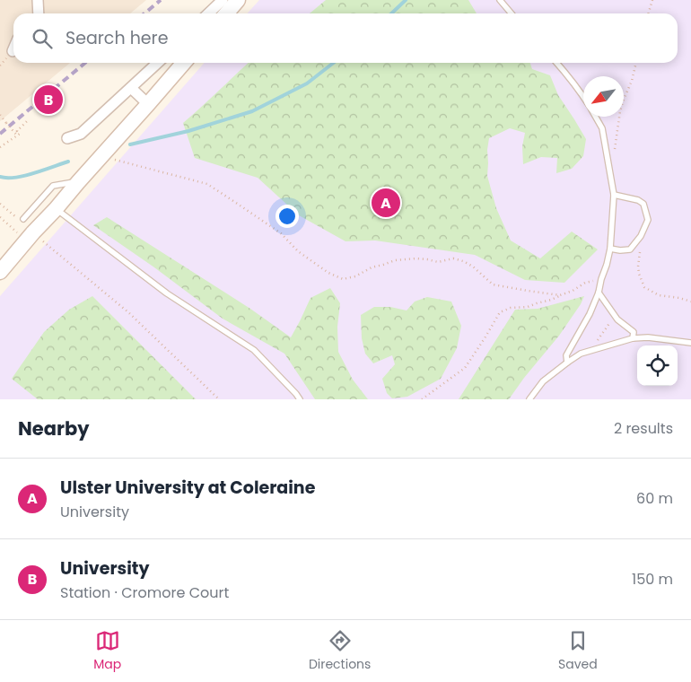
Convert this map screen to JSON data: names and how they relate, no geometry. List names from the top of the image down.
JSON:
{
  "north": "bottom left",
  "page": {
    "search": "Search here",
    "pins": ["B", "A"],
    "heading": ["Nearby", "2 results"],
    "list": [
      {
        "mark": "A",
        "name": "Ulster University at Coleraine",
        "note": "University",
        "value": "60 m"
      },
      {
        "mark": "B",
        "name": "University",
        "note": "Station · Cromore Court",
        "value": "150 m"
      }
    ],
    "nav": ["Map", "Directions", "Saved"]
  }
}
